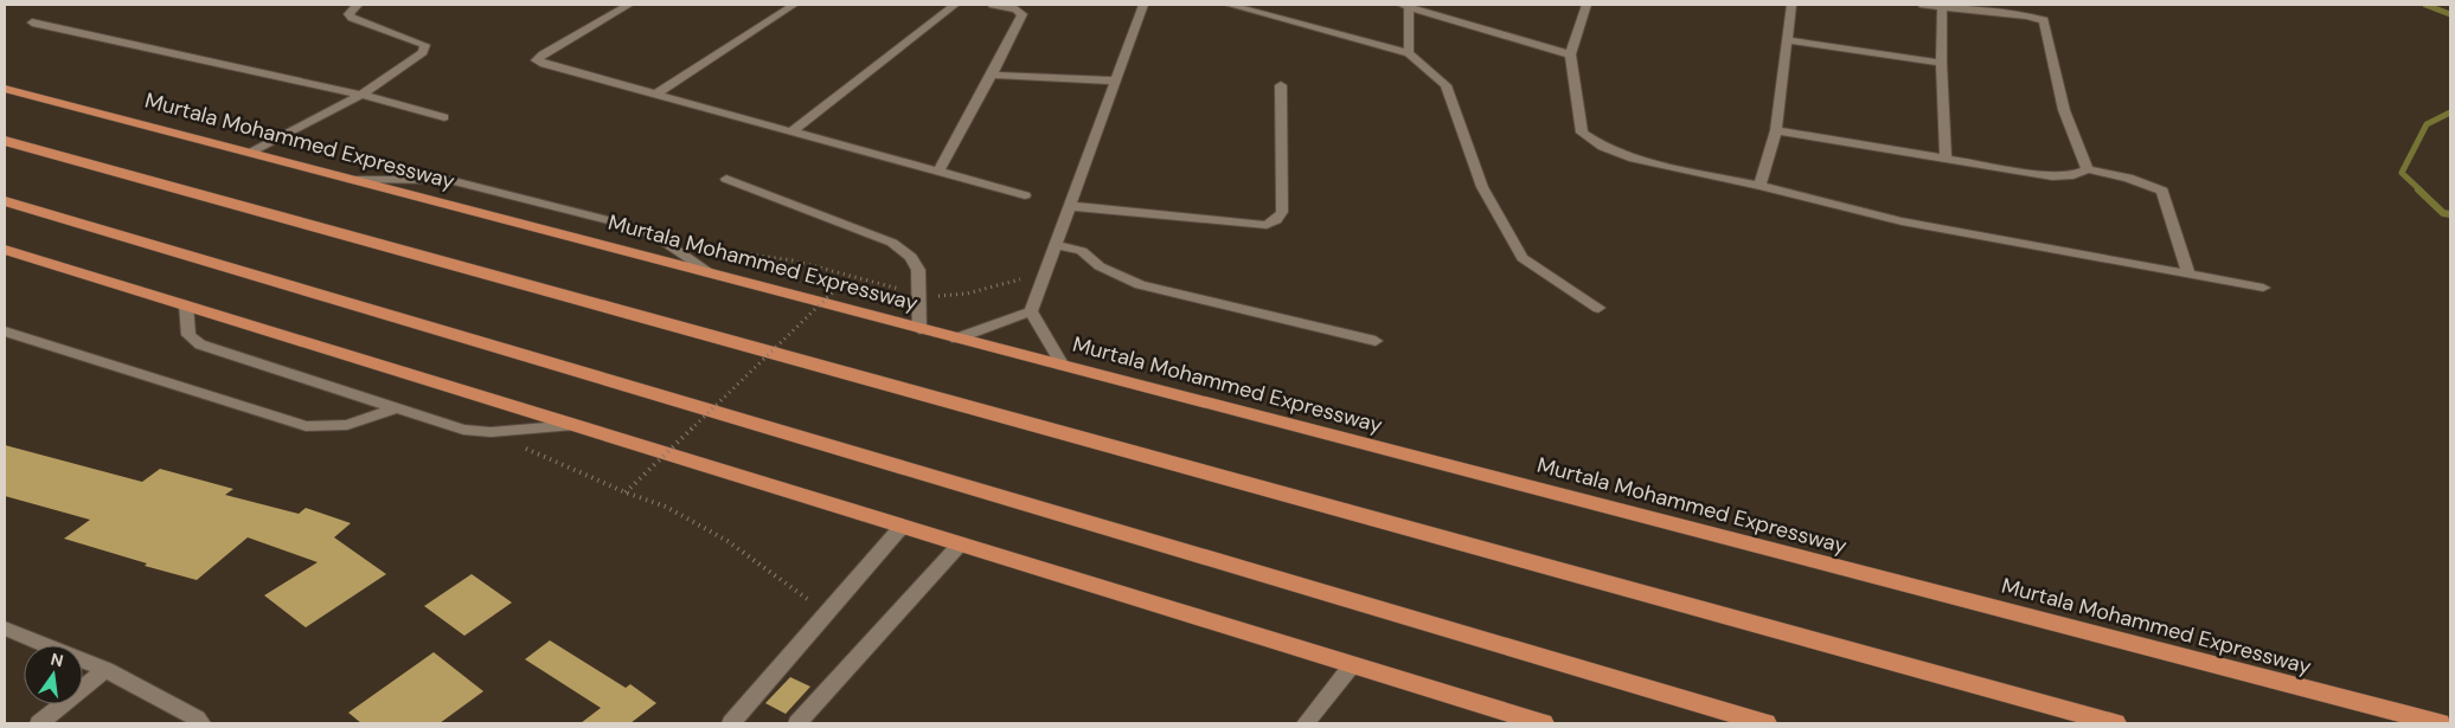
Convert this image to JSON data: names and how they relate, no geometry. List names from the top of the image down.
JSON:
{
  "streets": {
    "highway": ["Murtala Mohammed Expressway"]
  },
  "north": "top"
}
